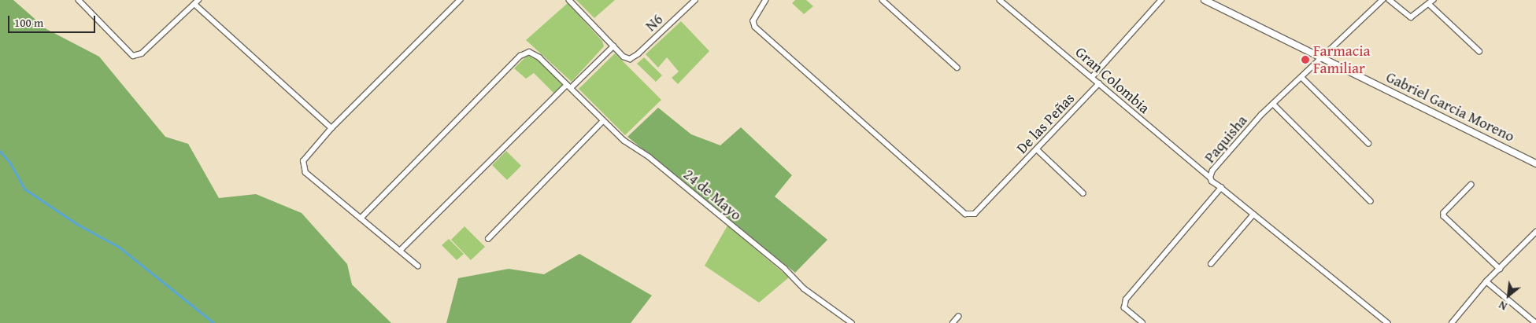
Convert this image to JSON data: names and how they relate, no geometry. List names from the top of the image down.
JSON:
{
  "streets": {
    "street": [
      "N6",
      "Gran Colombia",
      "Gabriel Garcia Moreno",
      "De las Peñas",
      "Paquisha",
      "24 de Mayo"
    ]
  },
  "crossings": [
    ["Gran Colombia", "De las Peñas"],
    ["Gran Colombia", "Paquisha"],
    ["Gabriel Garcia Moreno", "Paquisha"]
  ],
  "places": ["Farmacia Familiar"],
  "scale_bar": "100 m",
  "north": "bottom left"
}
